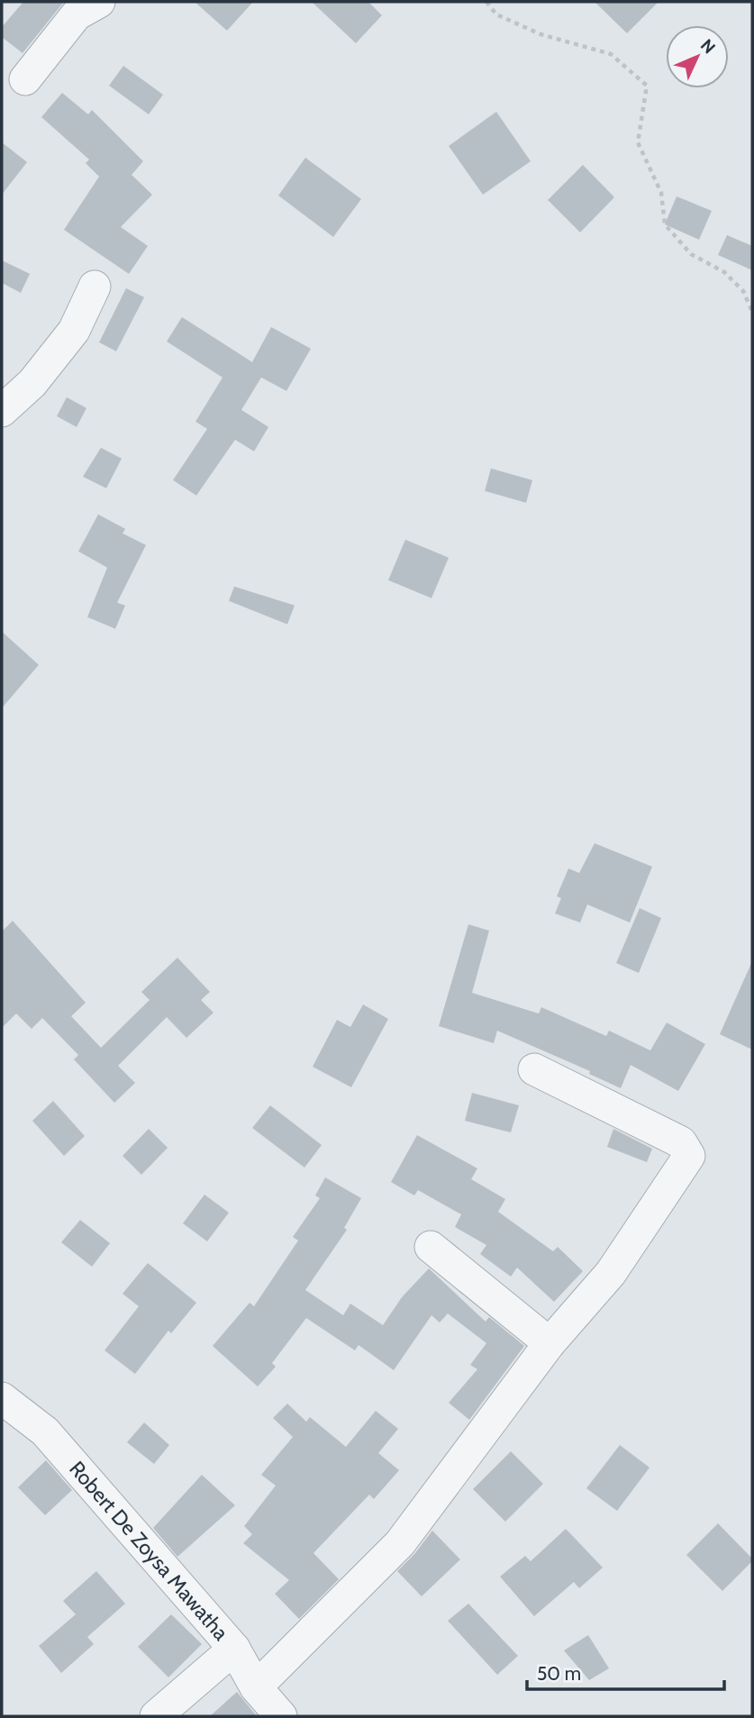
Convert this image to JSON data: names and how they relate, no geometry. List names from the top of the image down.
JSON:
{
  "streets": {
    "street": ["Robert De Zoysa Mawatha"]
  },
  "scale_bar": "50 m",
  "north": "top right"
}
